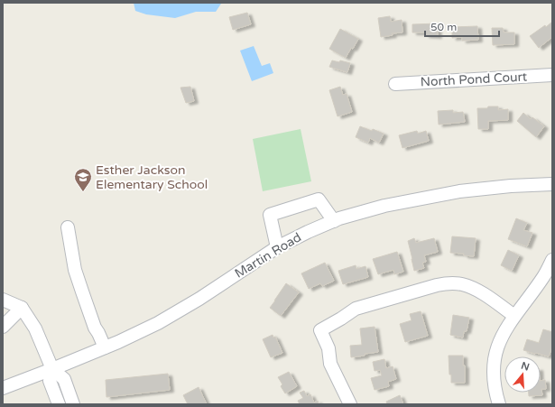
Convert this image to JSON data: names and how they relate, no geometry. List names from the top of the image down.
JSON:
{
  "streets": {
    "street": ["North Pond Court", "Martin Road"]
  },
  "places": {
    "school or university": ["Esther Jackson Elementary School"]
  },
  "scale_bar": "50 m",
  "north": "top"
}
